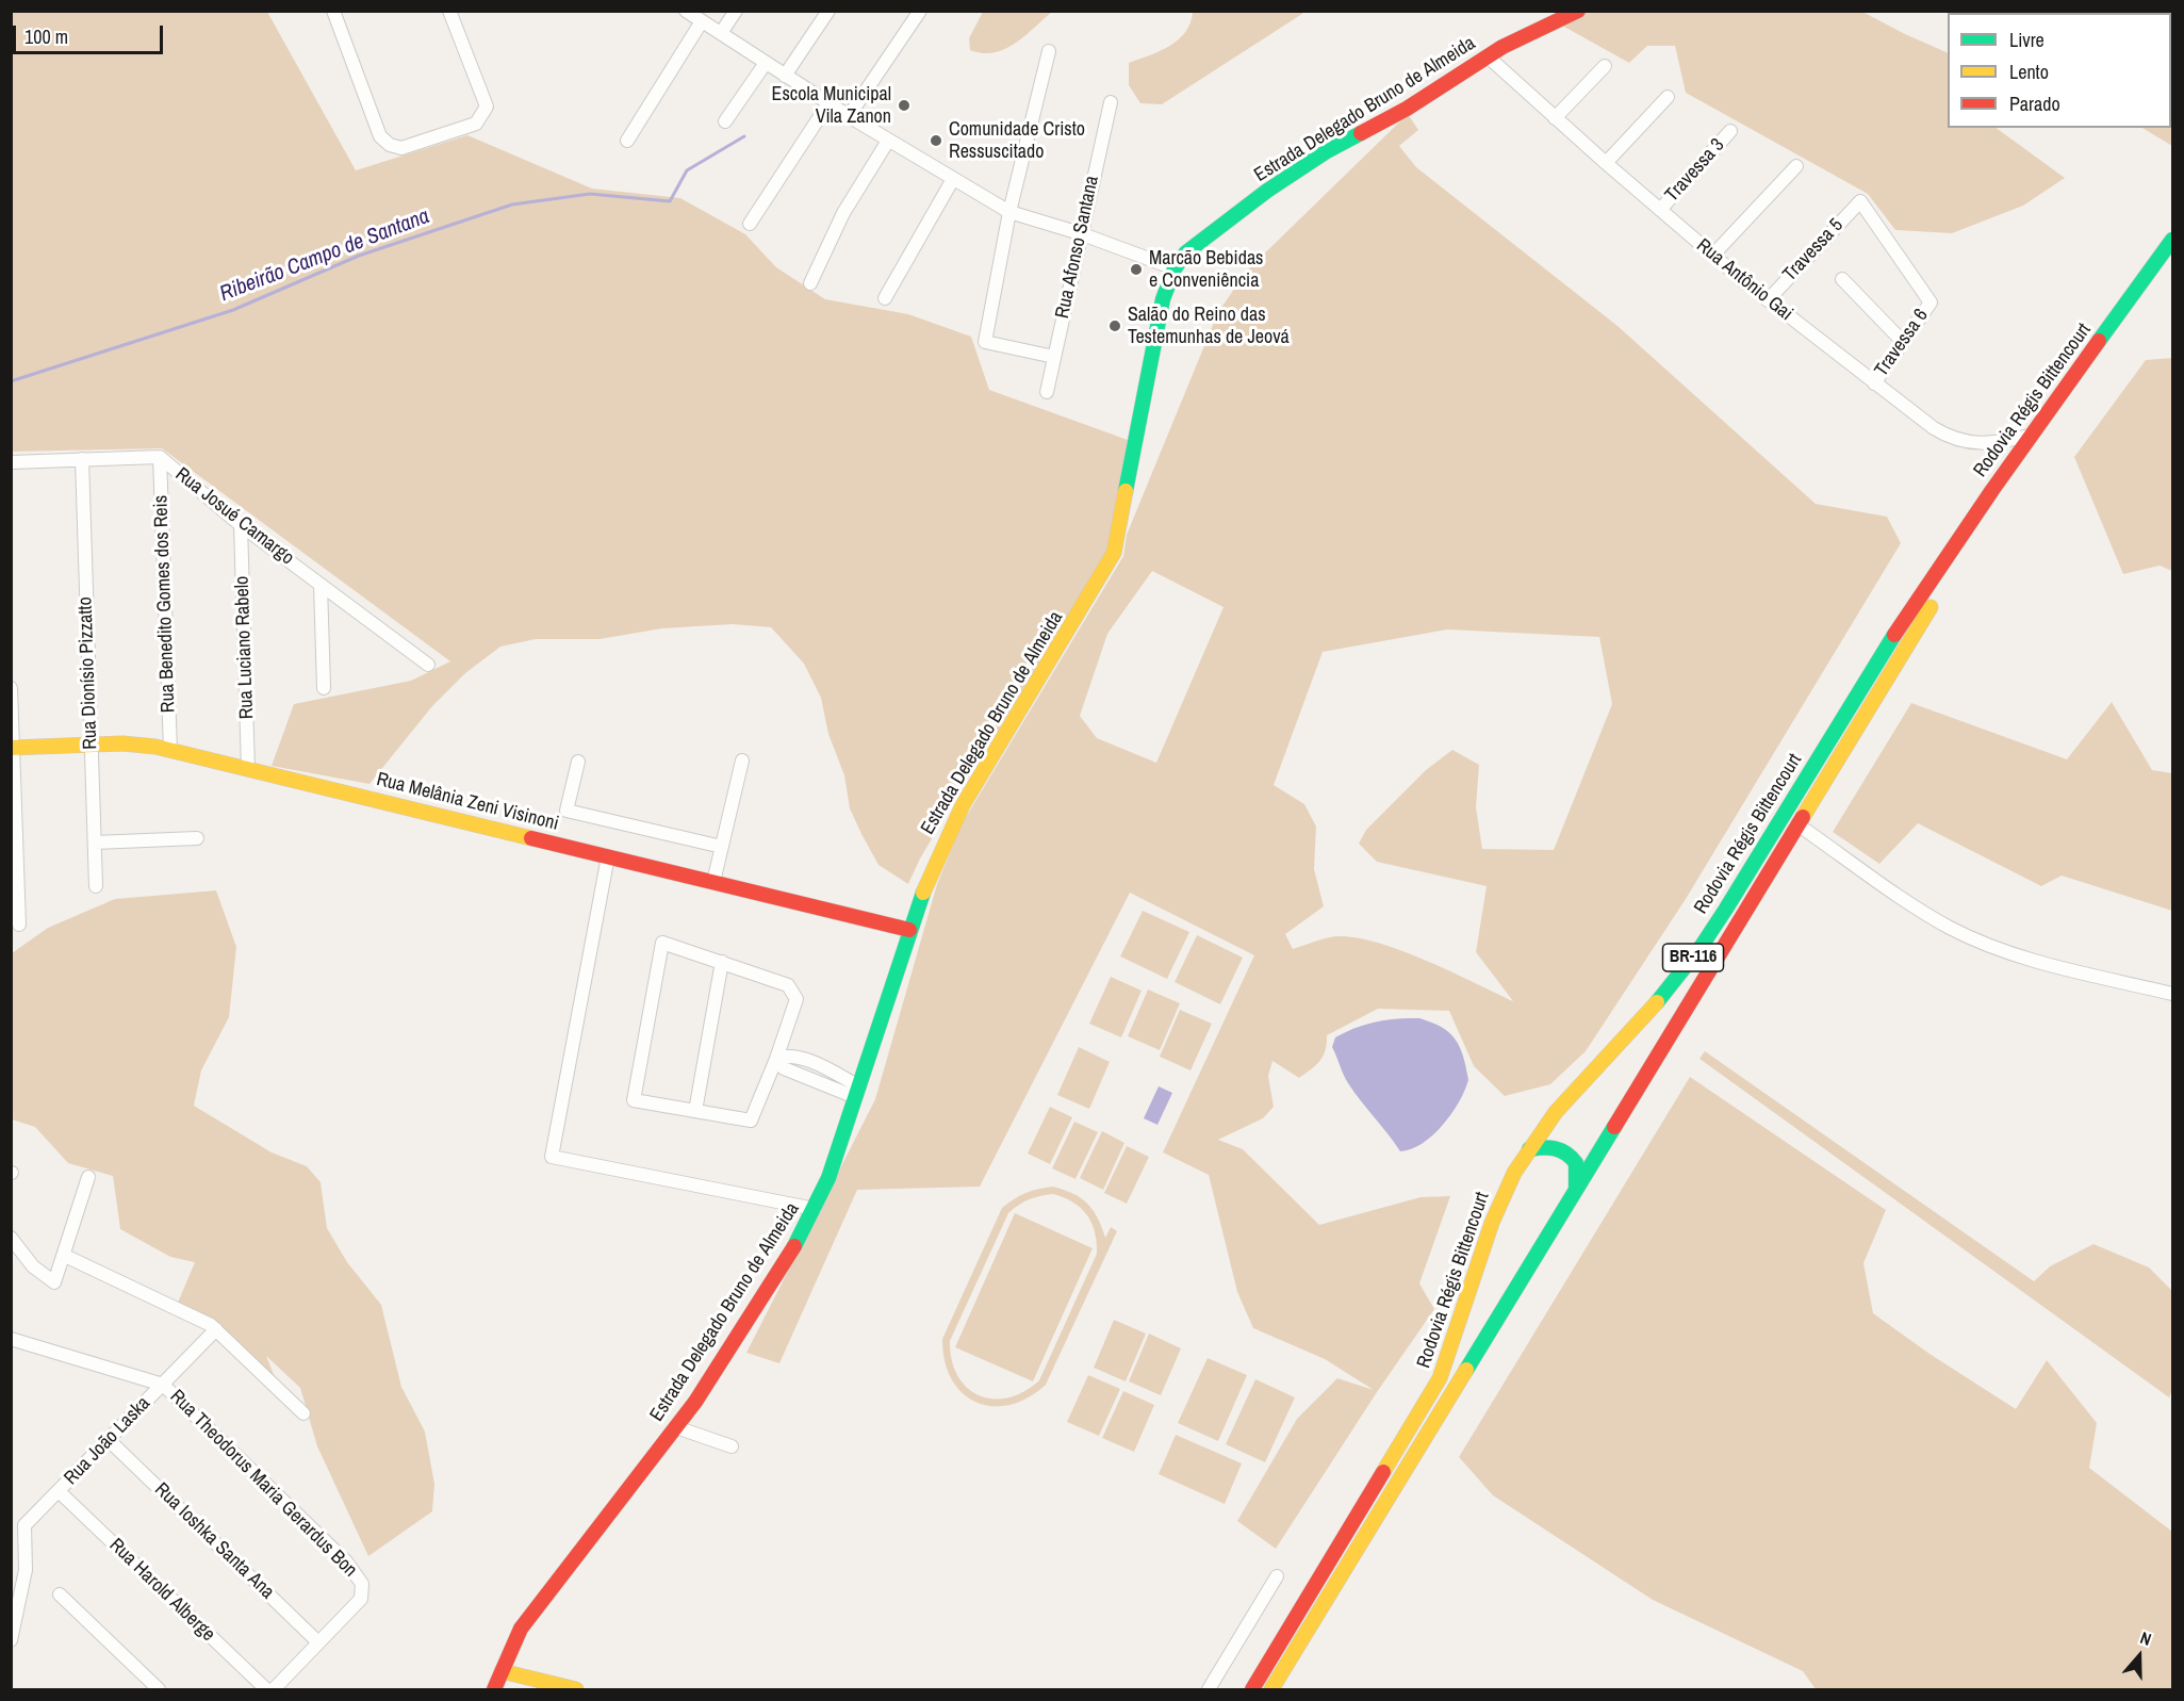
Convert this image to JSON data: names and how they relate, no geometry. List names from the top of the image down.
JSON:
{
  "streets": {
    "main road": [
      "Estrada Delegado Bruno de Almeida",
      "Rodovia Régis Bittencourt",
      "Rua Melânia Zeni Visinoni",
      "BR-116"
    ],
    "street": [
      "Travessa 3",
      "Rua Afonso Santana",
      "Travessa 5",
      "Rua Antônio Gai",
      "Travessa 6",
      "Rua Josué Camargo",
      "Rua Benedito Gomes dos Reis",
      "Rua Luciano Rabelo",
      "Rua Dionísio Pizzatto",
      "Rua João Laska",
      "Rua Theodorus Maria Gerardus Bon",
      "Rua Ioshka Santa Ana",
      "Rua Harold Alberge"
    ]
  },
  "crossings": [
    ["Estrada Delegado Bruno de Almeida", "Rua Antônio Gai"],
    ["Estrada Delegado Bruno de Almeida", "Rua Melânia Zeni Visinoni"],
    ["Travessa 3", "Rua Antônio Gai"],
    ["Travessa 5", "Rua Antônio Gai"],
    ["Travessa 5", "Travessa 6"],
    ["Rua Antônio Gai", "Travessa 6"],
    ["Rua Antônio Gai", "Rodovia Régis Bittencourt"],
    ["Rua Josué Camargo", "Rua Benedito Gomes dos Reis"],
    ["Rua Josué Camargo", "Rua Luciano Rabelo"],
    ["Rua Josué Camargo", "Rua Dionísio Pizzatto"],
    ["Rua Benedito Gomes dos Reis", "Rua Melânia Zeni Visinoni"],
    ["Rua Luciano Rabelo", "Rua Melânia Zeni Visinoni"],
    ["Rua Dionísio Pizzatto", "Rua Melânia Zeni Visinoni"],
    ["Rua João Laska", "Rua Theodorus Maria Gerardus Bon"],
    ["Rua João Laska", "Rua Ioshka Santa Ana"],
    ["Rua João Laska", "Rua Harold Alberge"],
    ["Rua Theodorus Maria Gerardus Bon", "Rua Ioshka Santa Ana"]
  ],
  "water": ["Ribeirão Campo de Santana"],
  "places": [
    "Escola Municipal Vila Zanon",
    "Comunidade Cristo Ressuscitado",
    "Marcão Bebidas e Conveniência",
    "Salão do Reino das Testemunhas de Jeová"
  ],
  "legend": ["Livre", "Lento", "Parado"],
  "scale_bar": "100 m",
  "north": "top"
}
